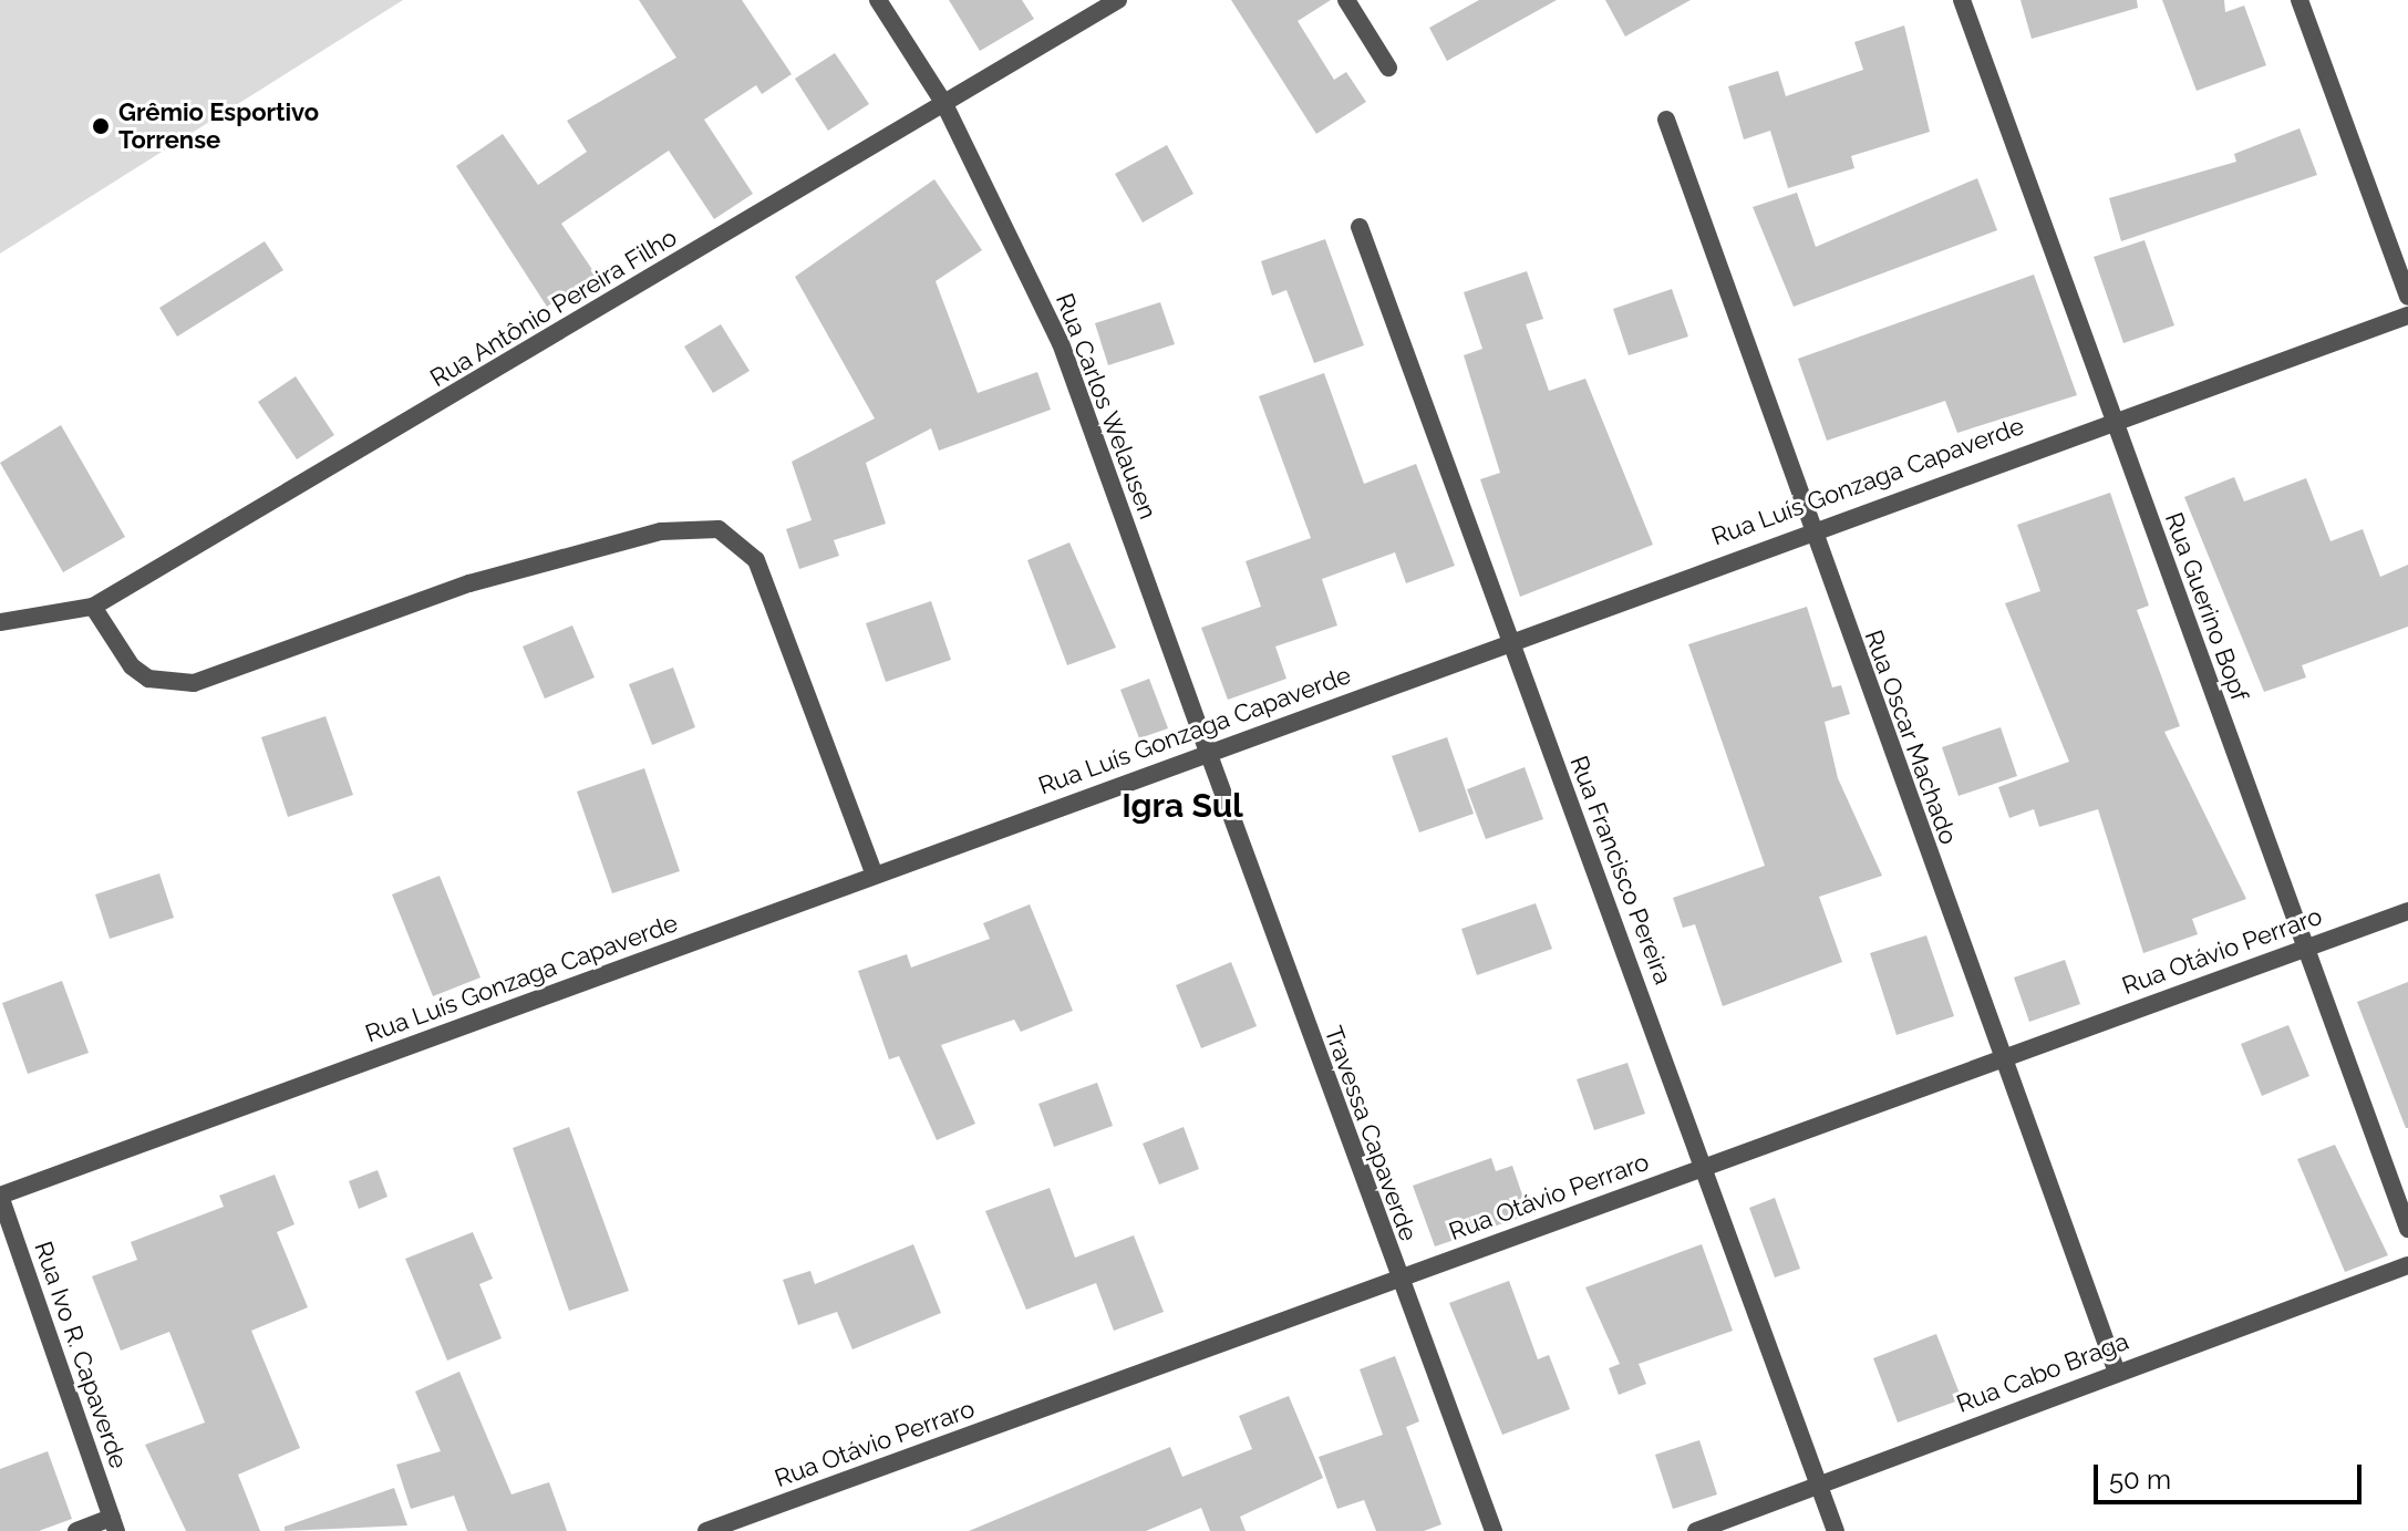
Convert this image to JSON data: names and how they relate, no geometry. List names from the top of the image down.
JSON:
{
  "streets": {
    "street": [
      "Rua Antônio Pereira Filho",
      "Rua Carlos Welausen",
      "Rua Luís Gonzaga Capaverde",
      "Rua Guerino Bopf",
      "Rua Oscar Machado",
      "Rua Francisco Pereira",
      "Rua Otávio Perraro",
      "Travessa Capaverde",
      "Rua Ivo R. Capaverde",
      "Rua Cabo Braga"
    ]
  },
  "crossings": [
    ["Rua Antônio Pereira Filho", "Rua Carlos Welausen"],
    ["Rua Carlos Welausen", "Rua Luís Gonzaga Capaverde"],
    ["Rua Carlos Welausen", "Travessa Capaverde"],
    ["Rua Luís Gonzaga Capaverde", "Rua Guerino Bopf"],
    ["Rua Luís Gonzaga Capaverde", "Rua Oscar Machado"],
    ["Rua Luís Gonzaga Capaverde", "Rua Francisco Pereira"],
    ["Rua Luís Gonzaga Capaverde", "Travessa Capaverde"],
    ["Rua Luís Gonzaga Capaverde", "Rua Ivo R. Capaverde"],
    ["Rua Guerino Bopf", "Rua Otávio Perraro"],
    ["Rua Oscar Machado", "Rua Otávio Perraro"],
    ["Rua Oscar Machado", "Rua Cabo Braga"],
    ["Rua Francisco Pereira", "Rua Otávio Perraro"],
    ["Rua Francisco Pereira", "Rua Cabo Braga"],
    ["Rua Otávio Perraro", "Travessa Capaverde"]
  ],
  "districts": ["Igra Sul"],
  "places": ["Grêmio Esportivo Torrense"],
  "scale_bar": "50 m"
}
